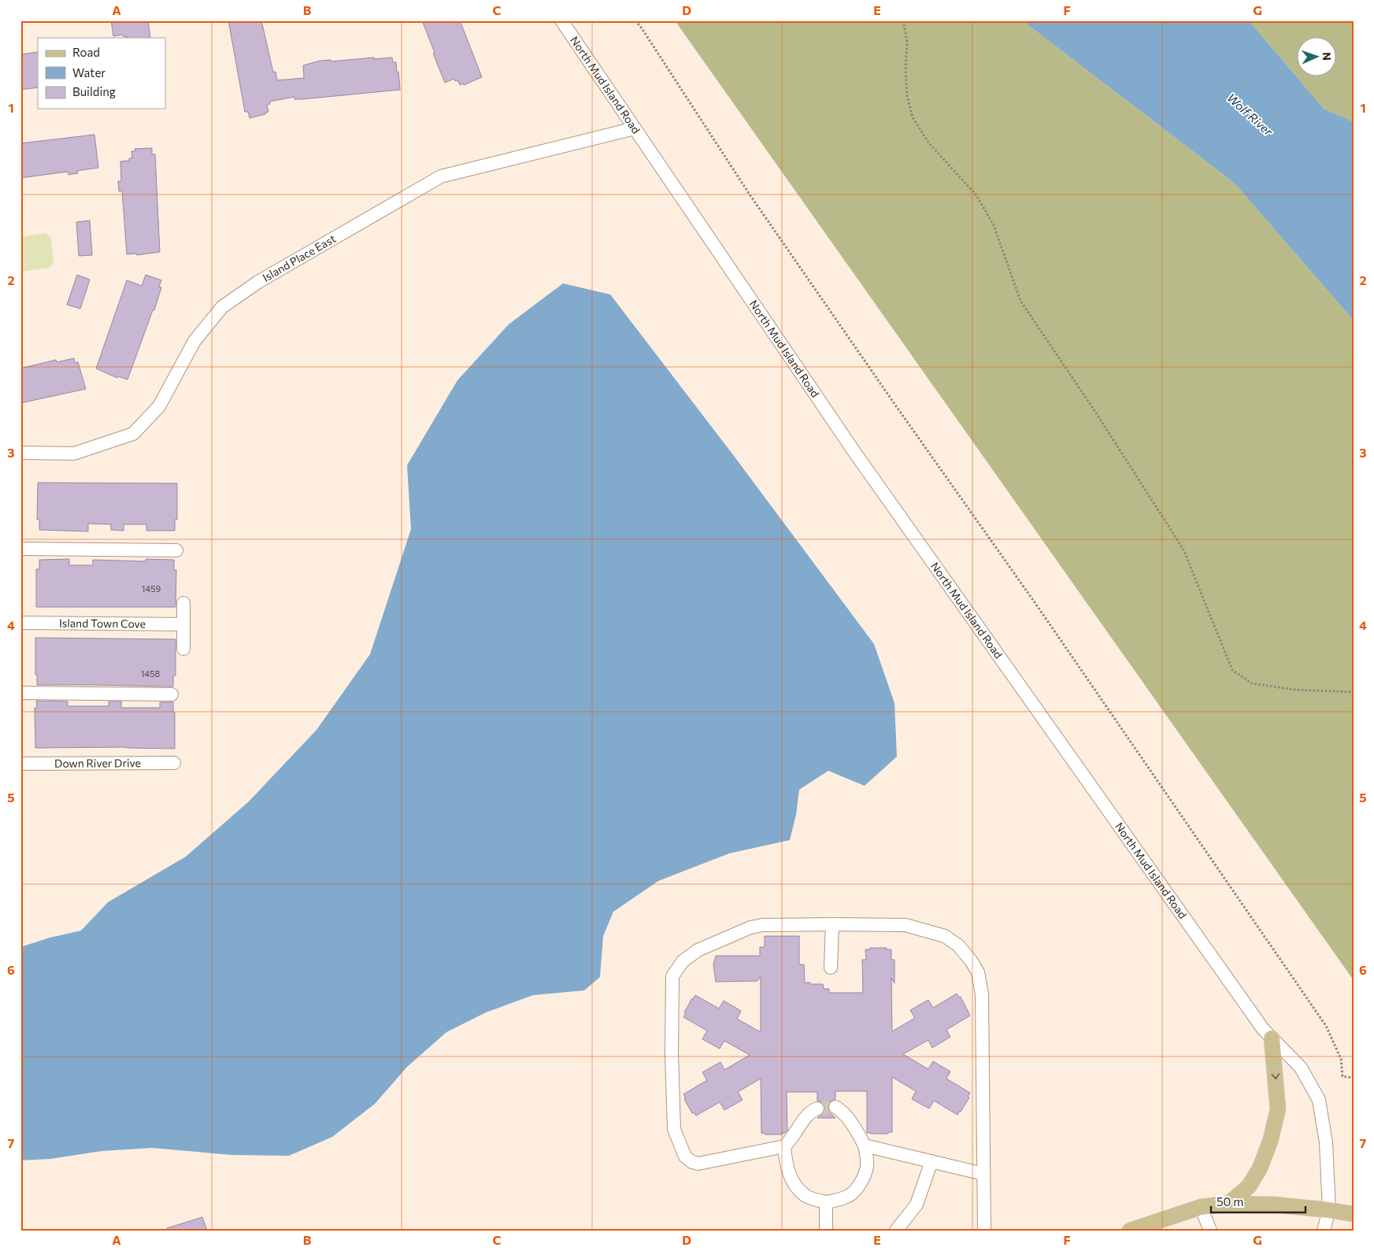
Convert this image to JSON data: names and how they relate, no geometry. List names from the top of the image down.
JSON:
{
  "streets": {
    "street": [
      "North Mud Island Road",
      "Island Place East",
      "Island Town Cove",
      "Down River Drive"
    ]
  },
  "crossings": [
    ["North Mud Island Road", "Island Place East"]
  ],
  "water": ["Wolf River"],
  "house_numbers": ["1459", "1458"],
  "legend": ["Road", "Water", "Building"],
  "scale_bar": "50 m",
  "north": "right",
  "grid": {
    "columns": [
      "A",
      "B",
      "C",
      "D",
      "E",
      "F",
      "G"
    ],
    "rows": [
      "1",
      "2",
      "3",
      "4",
      "5",
      "6",
      "7"
    ]
  }
}
